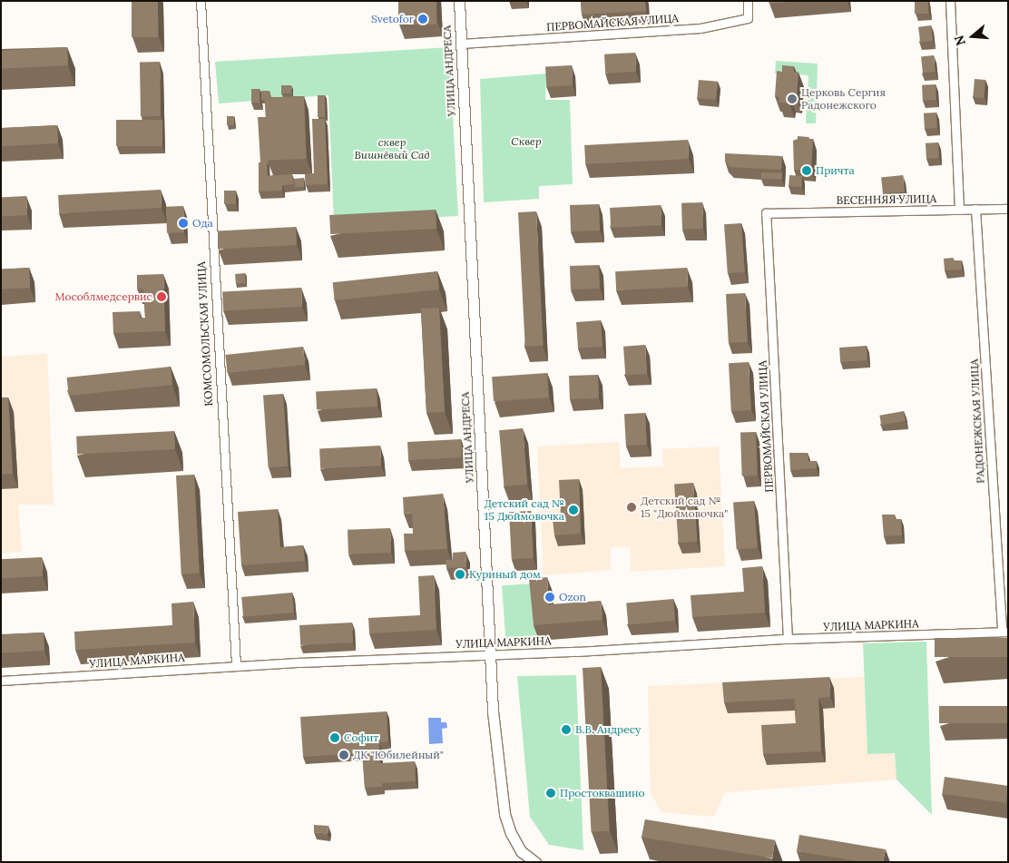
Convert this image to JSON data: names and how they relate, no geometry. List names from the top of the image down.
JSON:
{
  "streets": {
    "street": [
      "ПЕРВОМАЙСКАЯ УЛИЦА",
      "УЛИЦА АНДРЕСА",
      "ВЕСЕННЯЯ УЛИЦА",
      "КОМСОМОЛЬСКАЯ УЛИЦА",
      "РАДОНЕЖСКАЯ УЛИЦА",
      "УЛИЦА МАРКИНА"
    ]
  },
  "crossings": [
    ["ПЕРВОМАЙСКАЯ УЛИЦА", "УЛИЦА АНДРЕСА"],
    ["ПЕРВОМАЙСКАЯ УЛИЦА", "ВЕСЕННЯЯ УЛИЦА"],
    ["ПЕРВОМАЙСКАЯ УЛИЦА", "УЛИЦА МАРКИНА"],
    ["УЛИЦА АНДРЕСА", "УЛИЦА МАРКИНА"],
    ["ВЕСЕННЯЯ УЛИЦА", "РАДОНЕЖСКАЯ УЛИЦА"],
    ["КОМСОМОЛЬСКАЯ УЛИЦА", "УЛИЦА МАРКИНА"],
    ["РАДОНЕЖСКАЯ УЛИЦА", "УЛИЦА МАРКИНА"]
  ],
  "parks": ["Сквер", "сквер Вишнёвый Сад"],
  "places": [
    "Svetofor",
    "Церковь Сергия Радонежского",
    "Причта",
    "Ода",
    "Мособлмедсервис",
    "Детский сад № 15 \"Дюймовочка\"",
    "Детский сад № 15 Дюймовочка",
    "Куриный дом",
    "Ozon",
    "В.В. Андресу",
    "Софит",
    "ДК \"Юбилейный\"",
    "Простоквашино"
  ],
  "north": "left"
}
